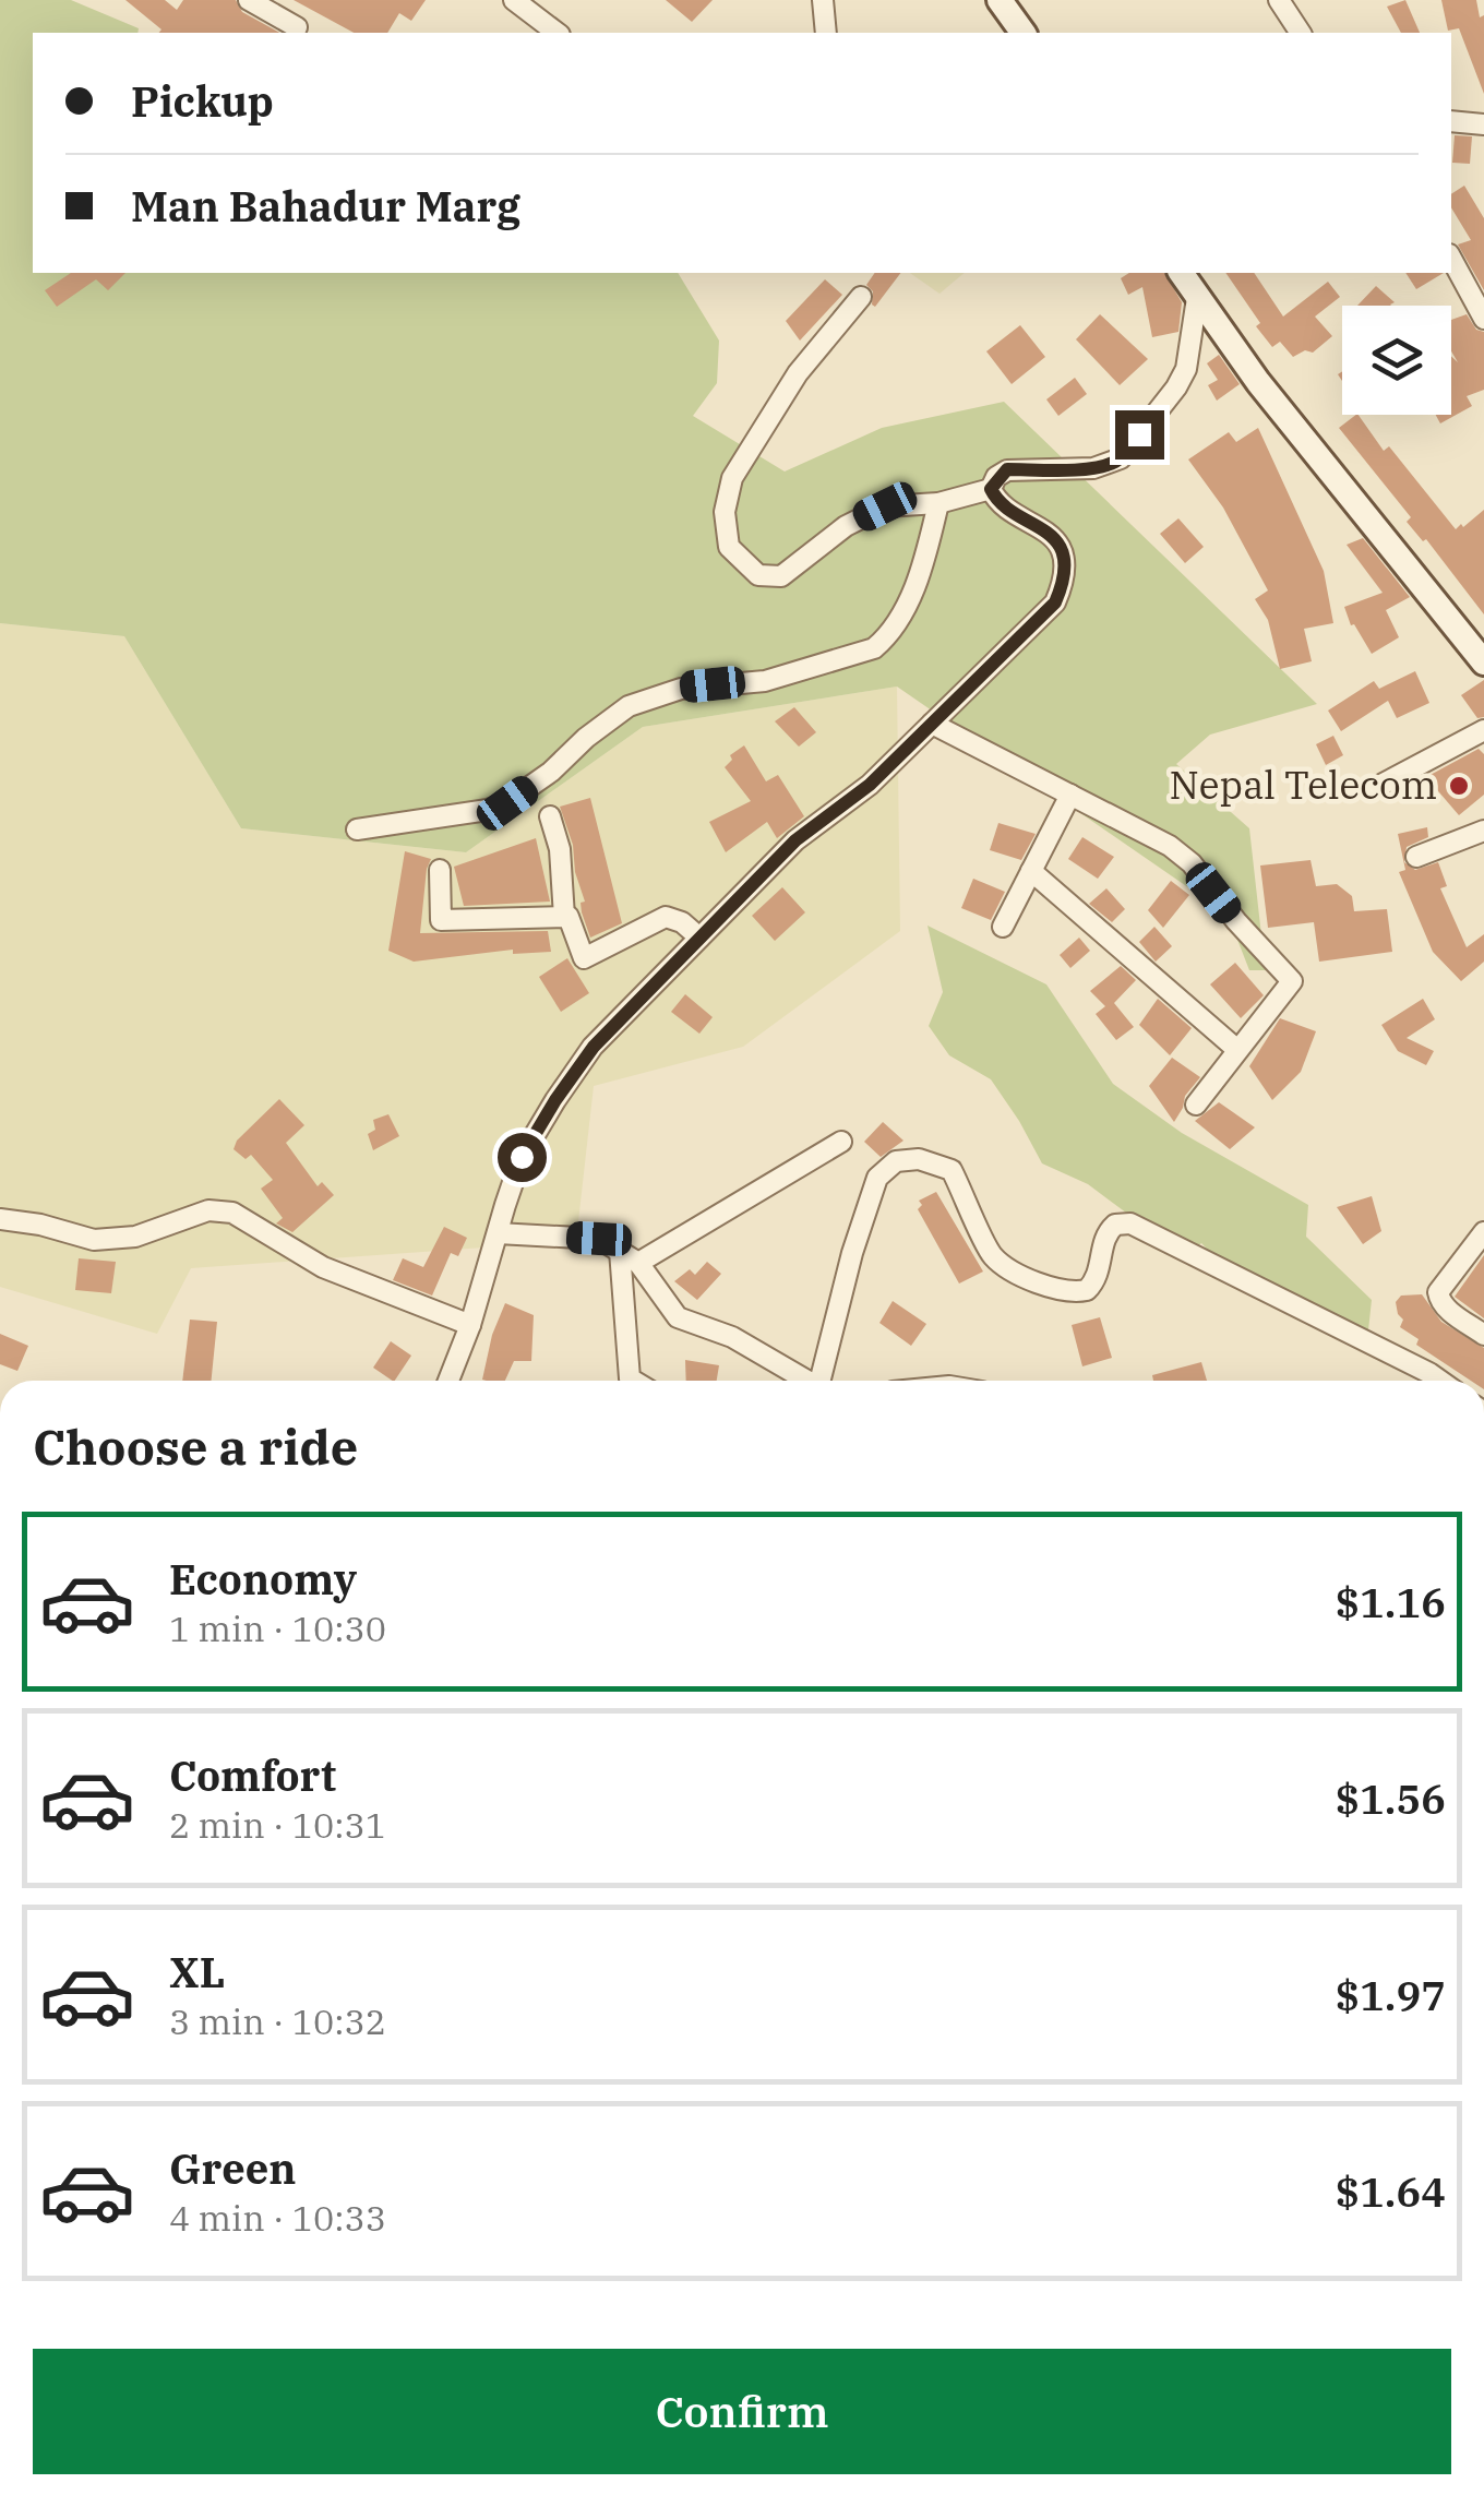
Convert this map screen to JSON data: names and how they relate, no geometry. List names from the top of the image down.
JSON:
{
  "places": ["Nepal Telecom"],
  "page": {
    "banner": ["Pickup", "Man Bahadur Marg"],
    "heading": "Choose a ride",
    "list": [
      {
        "name": "Economy",
        "note": "1 min · 10:30",
        "value": "$1.16"
      },
      {
        "name": "Comfort",
        "note": "2 min · 10:31",
        "value": "$1.56"
      },
      {
        "name": "XL",
        "note": "3 min · 10:32",
        "value": "$1.97"
      },
      {
        "name": "Green",
        "note": "4 min · 10:33",
        "value": "$1.64"
      }
    ],
    "buttons": "Confirm"
  }
}
